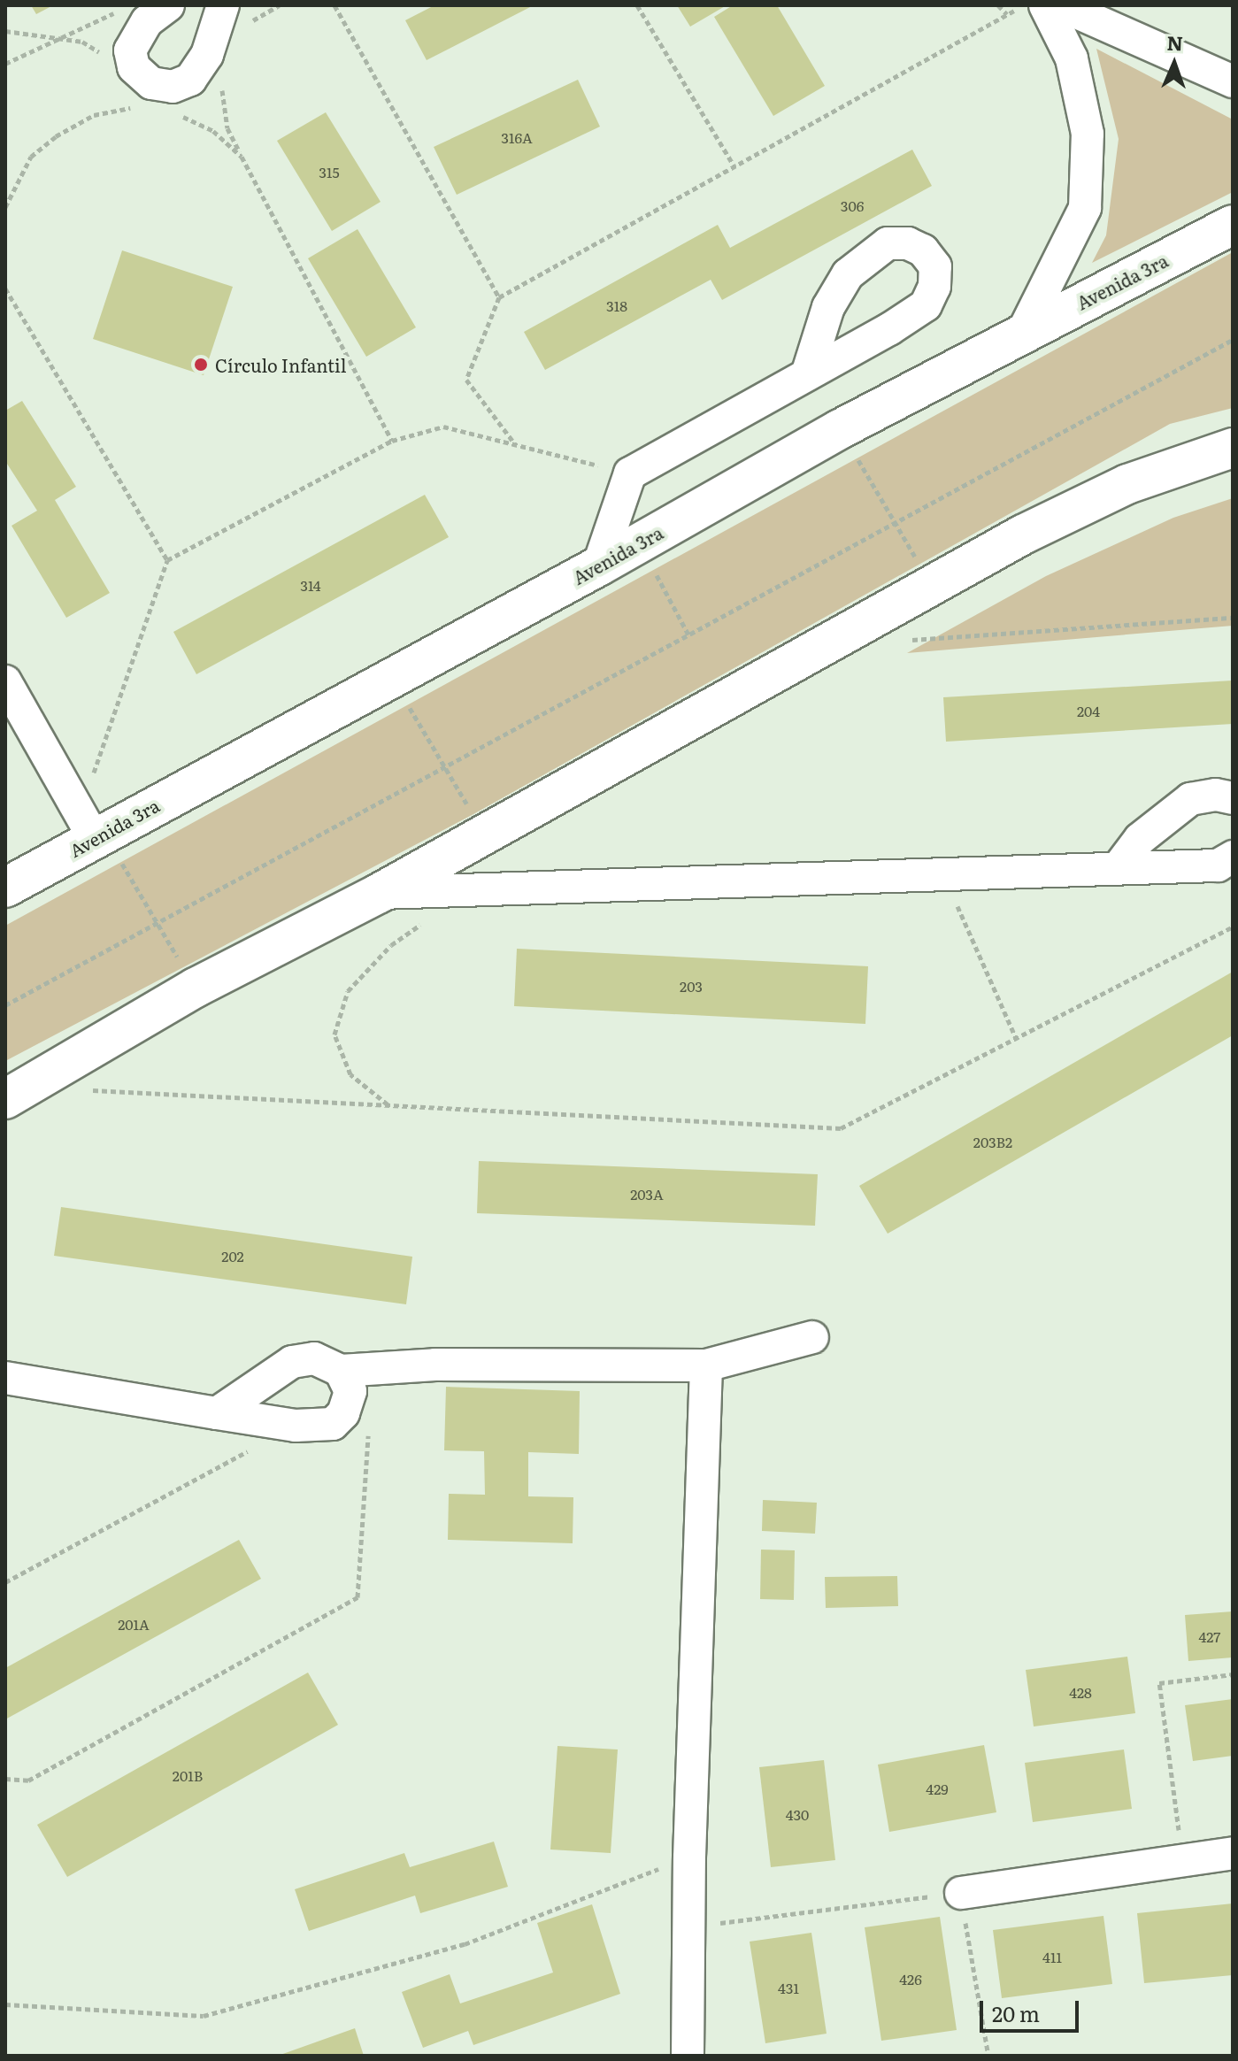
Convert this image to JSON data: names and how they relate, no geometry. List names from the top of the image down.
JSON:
{
  "streets": {
    "main road": ["Avenida 3ra"]
  },
  "places": ["Círculo Infantil"],
  "house_numbers": [
    "316A",
    "315",
    "306",
    "318",
    "314",
    "204",
    "203",
    "203B2",
    "203A",
    "202",
    "201A",
    "427",
    "428",
    "201B",
    "429",
    "430",
    "411",
    "426",
    "431"
  ],
  "scale_bar": "20 m",
  "north": "top"
}
